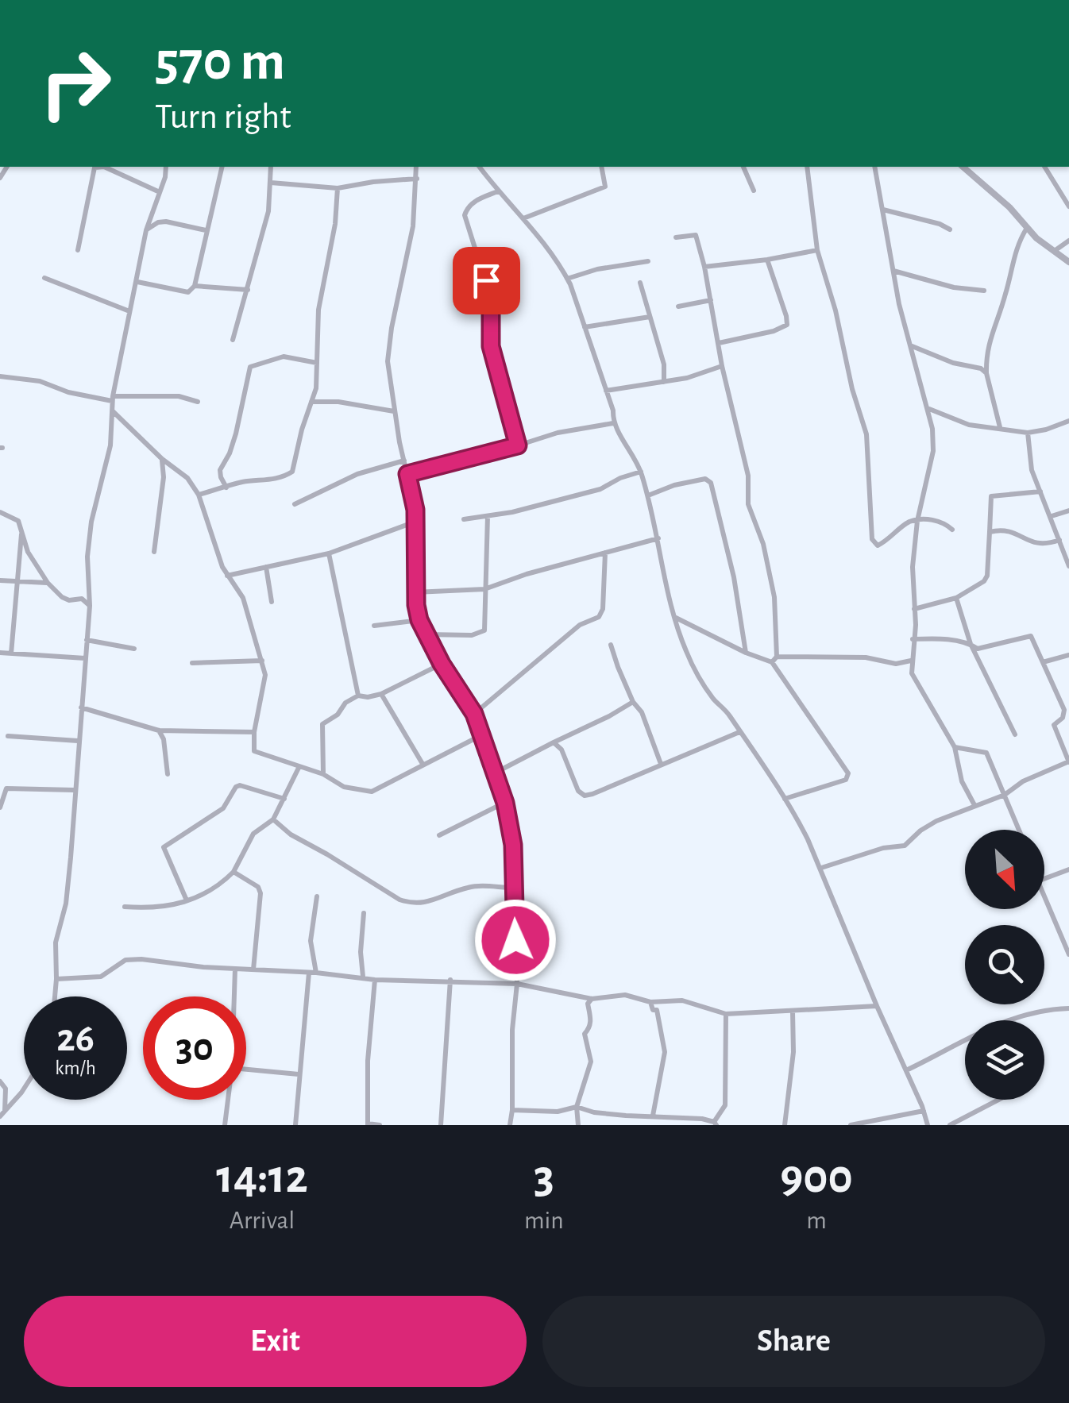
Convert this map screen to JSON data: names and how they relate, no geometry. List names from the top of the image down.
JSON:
{
  "north": "bottom right",
  "page": {
    "turn": ["570 m", "Turn right"],
    "speed": "26 km/h",
    "limit": "30",
    "eta": [
      "14:12",
      "Arrival",
      "3",
      "min",
      "900",
      "m"
    ],
    "buttons": ["Exit", "Share"]
  }
}
